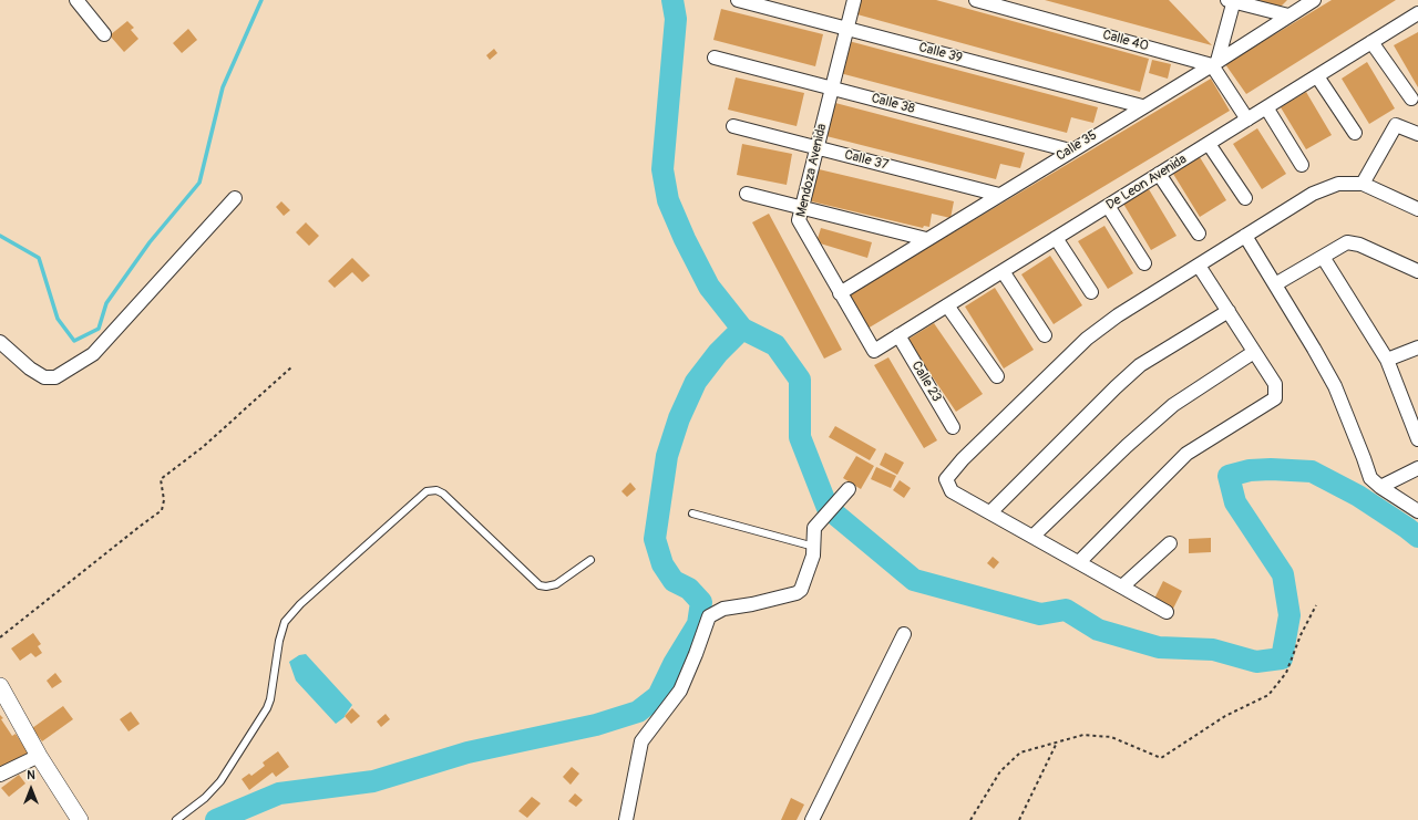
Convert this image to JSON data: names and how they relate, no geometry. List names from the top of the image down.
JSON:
{
  "streets": {
    "street": [
      "Calle 40",
      "Calle 39",
      "Calle 38",
      "Calle 35",
      "Calle 37",
      "Mendoza Avenida",
      "De Leon Avenida",
      "Calle 23"
    ]
  },
  "crossings": [
    ["Calle 40", "Calle 35"],
    ["Calle 39", "Calle 35"],
    ["Calle 39", "Mendoza Avenida"],
    ["Calle 38", "Calle 35"],
    ["Calle 38", "Mendoza Avenida"],
    ["Calle 35", "Calle 37"],
    ["Calle 35", "Mendoza Avenida"],
    ["Calle 37", "Mendoza Avenida"],
    ["Mendoza Avenida", "De Leon Avenida"],
    ["De Leon Avenida", "Calle 23"]
  ],
  "north": "top"
}
